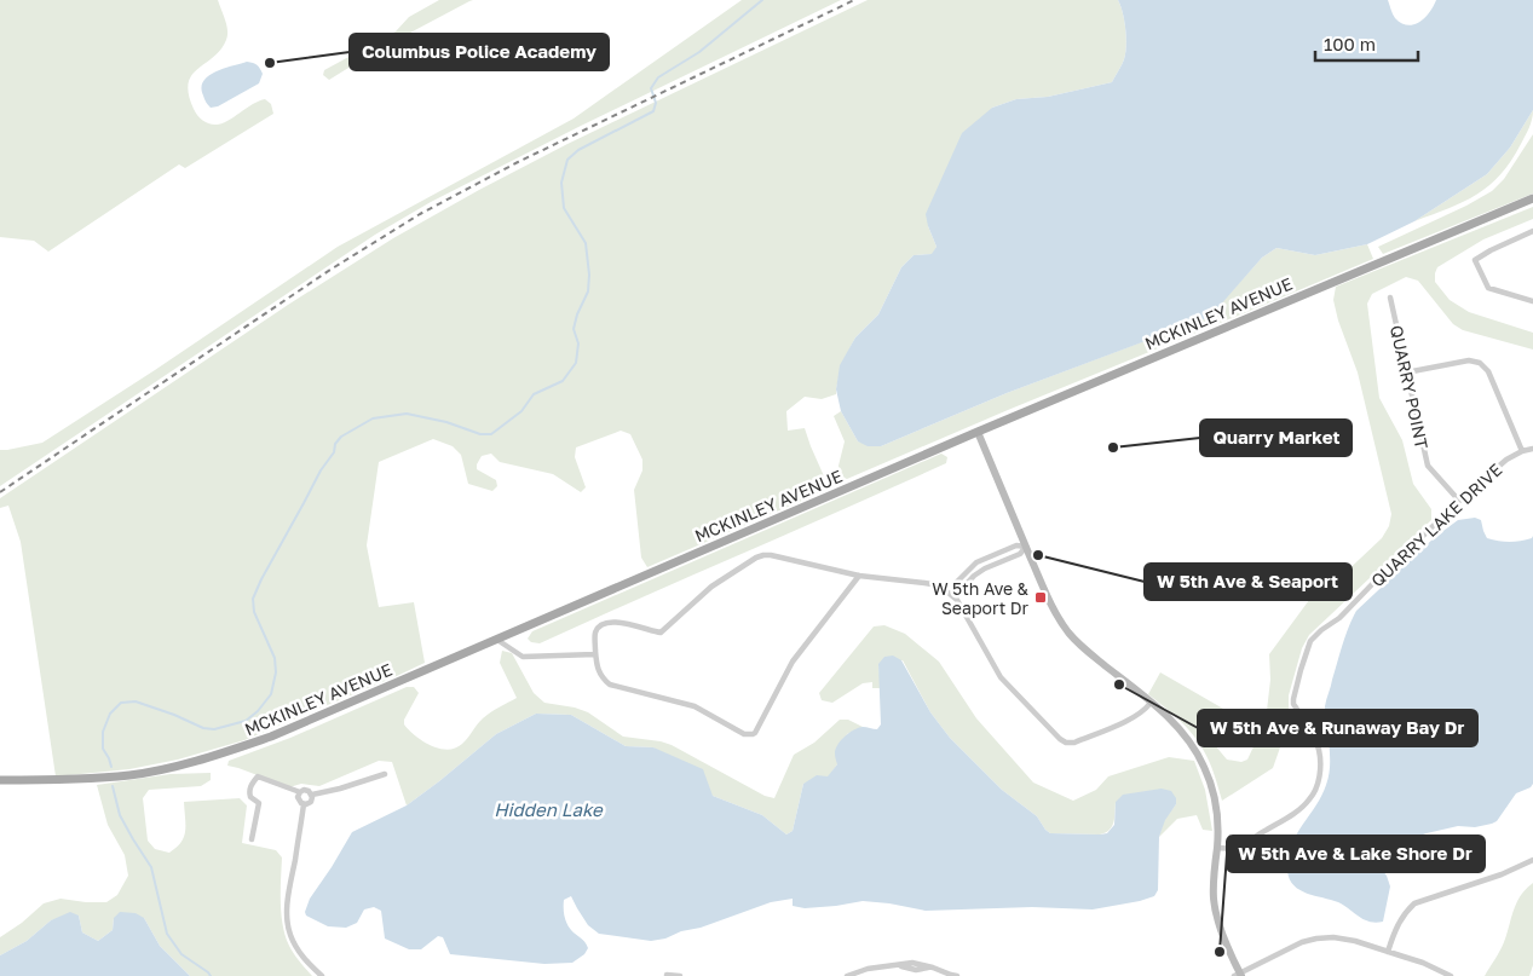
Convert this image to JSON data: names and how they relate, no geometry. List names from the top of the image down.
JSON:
{
  "streets": {
    "main road": ["MCKINLEY AVENUE"],
    "street": ["QUARRY POINT", "QUARRY LAKE DRIVE"]
  },
  "crossings": [
    ["QUARRY POINT", "QUARRY LAKE DRIVE"]
  ],
  "water": ["Hidden Lake"],
  "places": {
    "other": [
      "Columbus Police Academy",
      "Quarry Market",
      "W 5th Ave & Seaport",
      "W 5th Ave & Runaway Bay Dr",
      "W 5th Ave & Lake Shore Dr"
    ],
    "transit": ["W 5th Ave & Seaport Dr"]
  },
  "scale_bar": "100 m"
}
